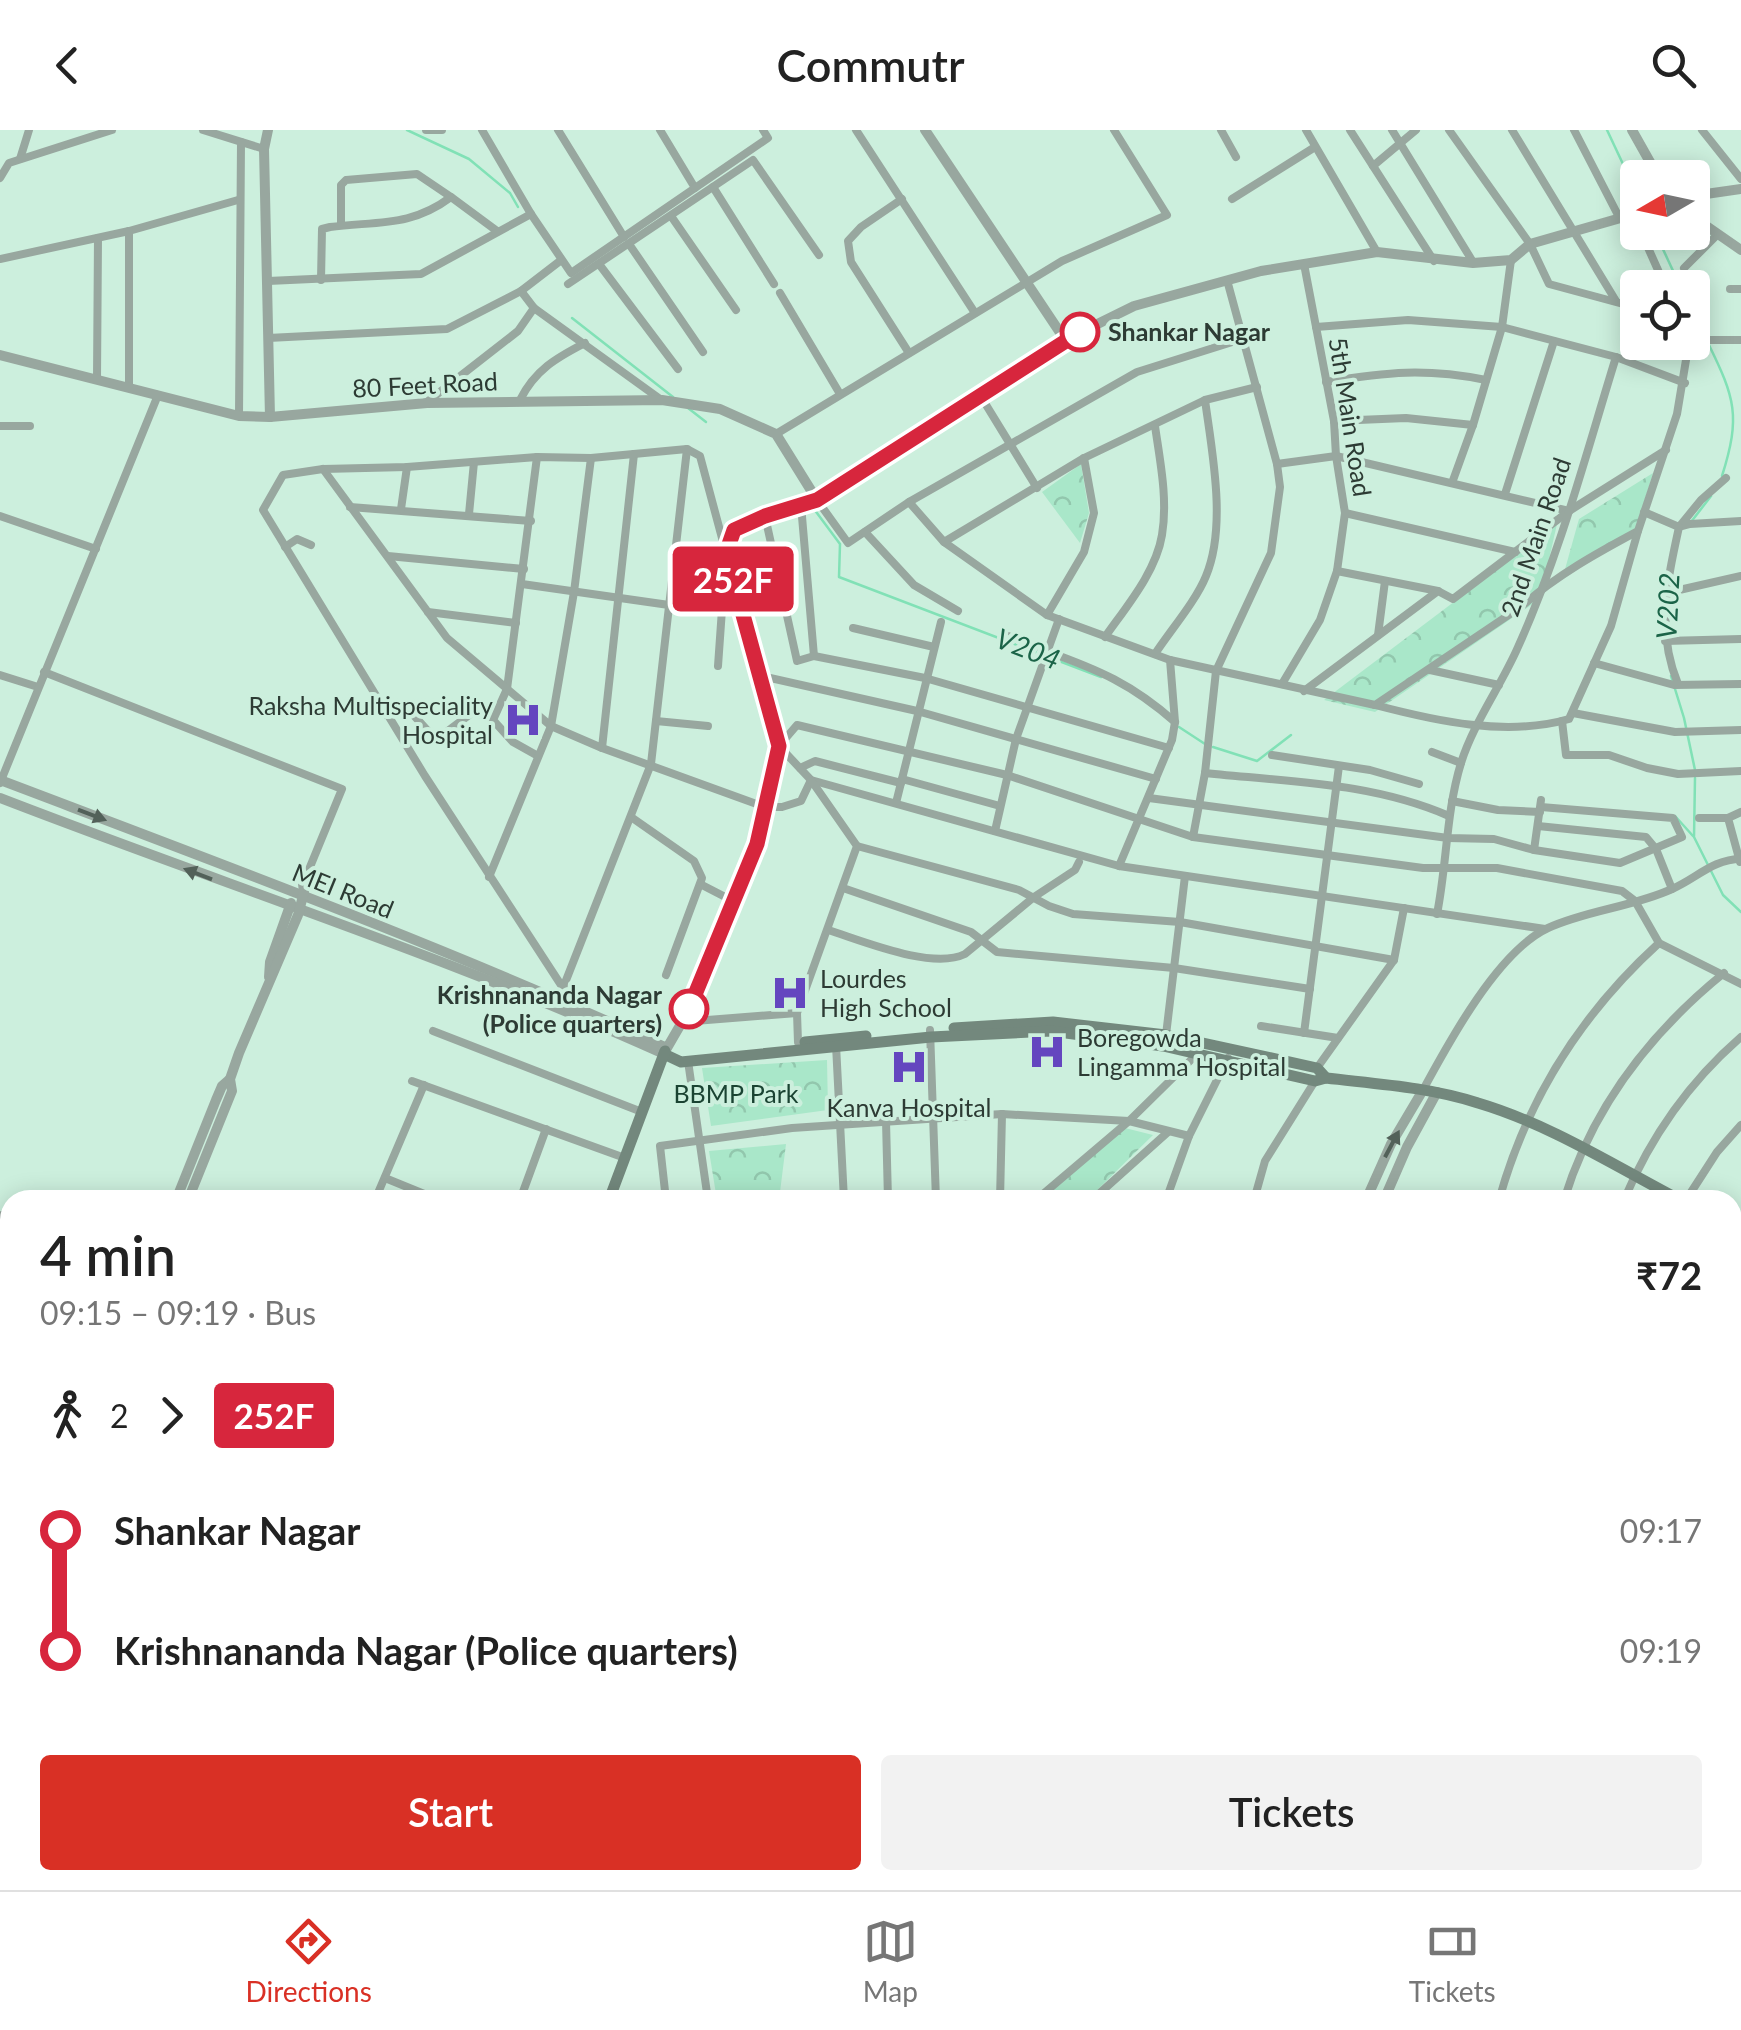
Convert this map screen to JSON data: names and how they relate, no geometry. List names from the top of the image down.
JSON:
{
  "streets": {
    "street": [
      "80 Feet Road",
      "5th Main Road",
      "2nd Main Road",
      "MEI Road"
    ]
  },
  "water": ["V202", "V204"],
  "parks": ["BBMP Park"],
  "places": {
    "other": ["Shankar Nagar", "Krishnananda Nagar (Police quarters)"],
    "hospital": [
      "Raksha Multispeciality Hospital",
      "Lourdes High School",
      "Boregowda Lingamma Hospital",
      "Kanva Hospital"
    ]
  },
  "lines": ["bus line 252F"],
  "north": "left",
  "page": {
    "header": "Commutr",
    "on_map": "252F",
    "heading": ["4 min", "09:15 – 09:19 · Bus", "₹72"],
    "legs": ["2", "252F"],
    "list": [
      {
        "name": "Shankar Nagar",
        "value": "09:17"
      },
      {
        "name": "Krishnananda Nagar (Police quarters)",
        "value": "09:19"
      }
    ],
    "buttons": ["Start", "Tickets"],
    "tabs": ["Directions", "Map", "Tickets"]
  }
}
